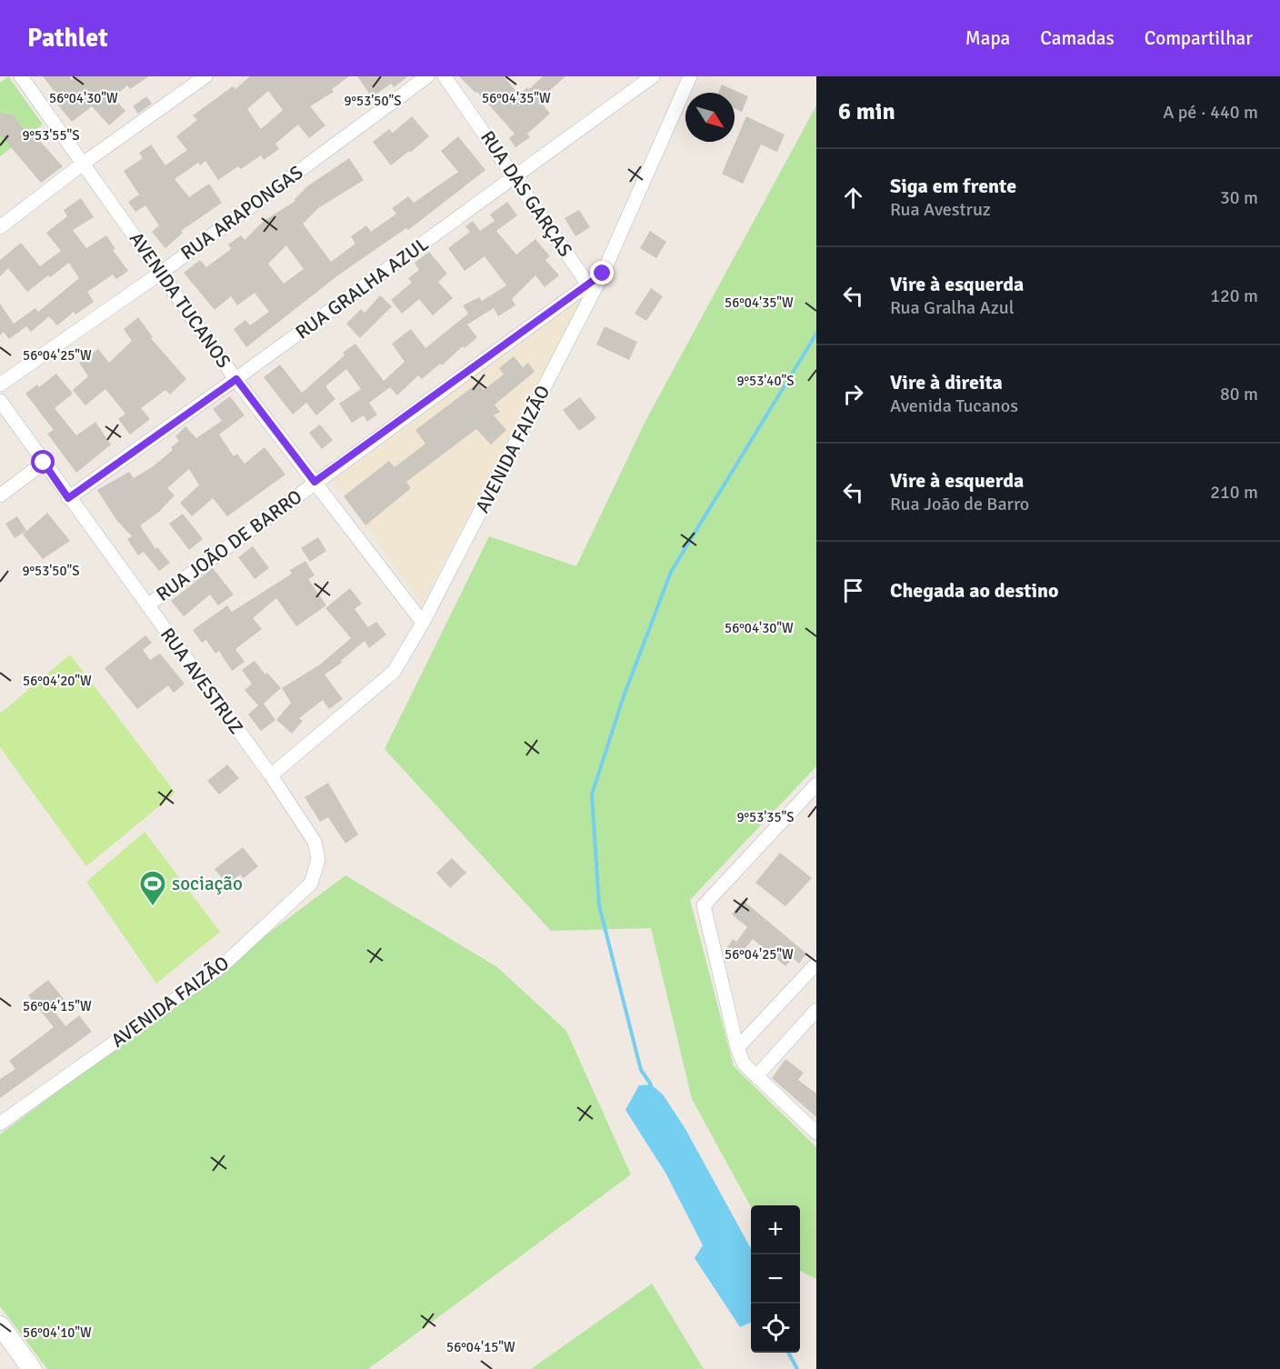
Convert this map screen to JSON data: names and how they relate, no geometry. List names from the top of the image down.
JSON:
{
  "streets": {
    "street": [
      "RUA DAS GARÇAS",
      "RUA ARAPONGAS",
      "RUA GRALHA AZUL",
      "AVENIDA TUCANOS",
      "AVENIDA FAIZÃO",
      "RUA JOÃO DE BARRO",
      "RUA AVESTRUZ"
    ]
  },
  "crossings": [
    ["RUA DAS GARÇAS", "RUA GRALHA AZUL"],
    ["RUA DAS GARÇAS", "RUA JOÃO DE BARRO"],
    ["RUA ARAPONGAS", "AVENIDA TUCANOS"],
    ["RUA GRALHA AZUL", "AVENIDA TUCANOS"],
    ["RUA GRALHA AZUL", "RUA AVESTRUZ"],
    ["AVENIDA TUCANOS", "AVENIDA FAIZÃO"],
    ["AVENIDA TUCANOS", "RUA JOÃO DE BARRO"],
    ["AVENIDA FAIZÃO", "RUA JOÃO DE BARRO"],
    ["AVENIDA FAIZÃO", "RUA AVESTRUZ"],
    ["RUA JOÃO DE BARRO", "RUA AVESTRUZ"]
  ],
  "places": {
    "sports": ["sociação"]
  },
  "north": "bottom right",
  "page": {
    "header": "Pathlet",
    "nav": ["Mapa", "Camadas", "Compartilhar"],
    "heading": ["6 min", "A pé · 440 m"],
    "list": [
      ["Siga em frente", "Rua Avestruz", "30 m"],
      ["Vire à esquerda", "Rua Gralha Azul", "120 m"],
      ["Vire à direita", "Avenida Tucanos", "80 m"],
      ["Vire à esquerda", "Rua João de Barro", "210 m"],
      "Chegada ao destino"
    ],
    "map_buttons": ["+", "−"]
  },
  "coordinates": [
    "56°04'30\"W",
    "56°04'35\"W",
    "9°53'50\"S",
    "9°53'55\"S",
    "56°04'25\"W",
    "9°53'40\"S",
    "56°04'20\"W",
    "9°53'35\"S",
    "56°04'15\"W",
    "56°04'10\"W"
  ]
}
